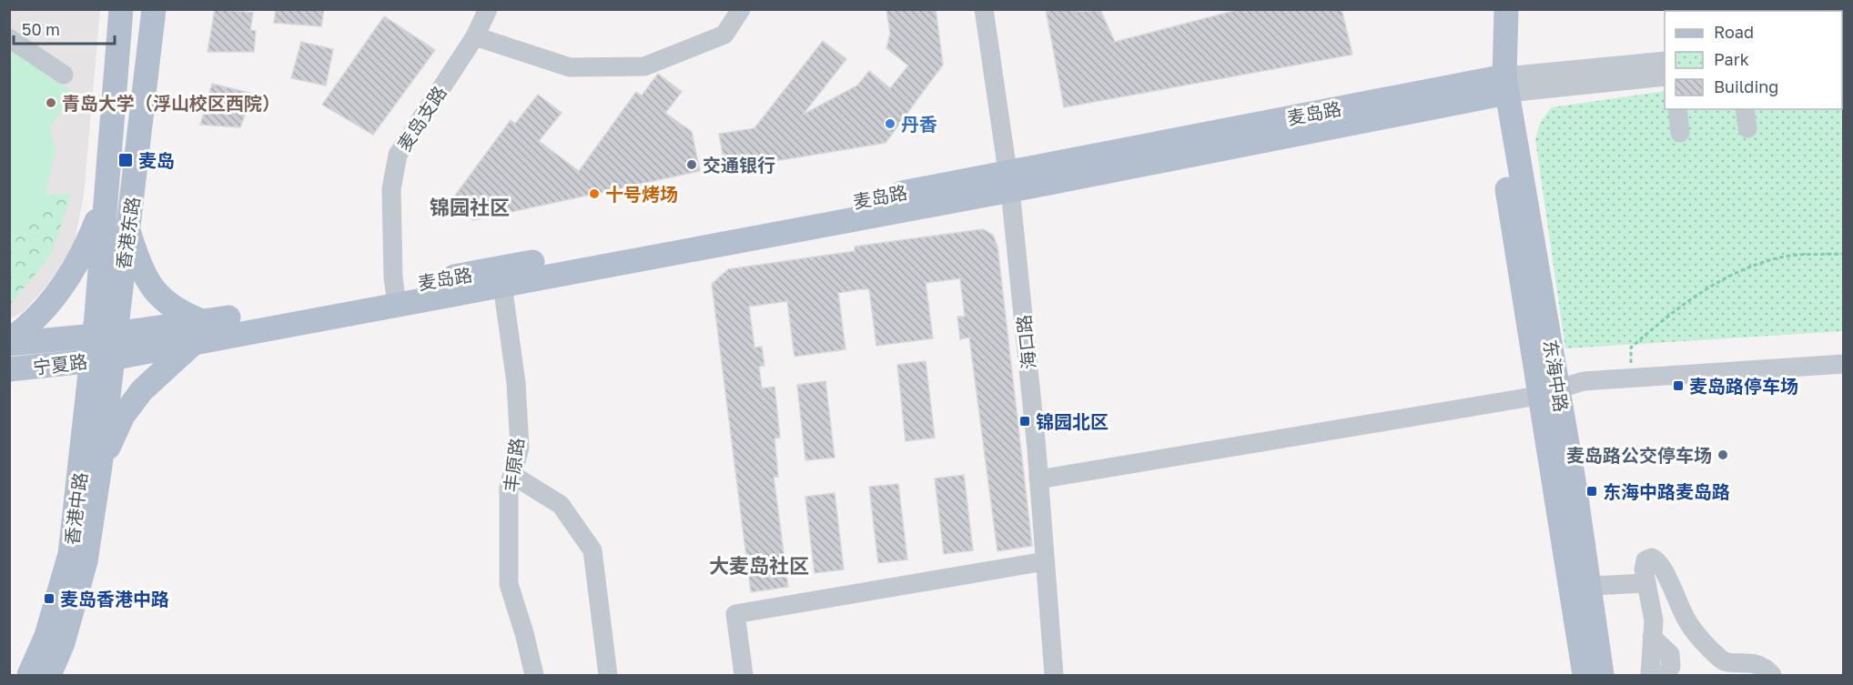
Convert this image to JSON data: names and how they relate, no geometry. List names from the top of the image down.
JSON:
{
  "streets": {
    "main road": [
      "麦岛路",
      "香港东路",
      "宁夏路",
      "东海中路",
      "香港中路"
    ],
    "street": ["麦岛支路", "海口路", "丰原路"]
  },
  "crossings": [
    ["麦岛路", "麦岛支路"],
    ["麦岛路", "香港东路"],
    ["麦岛路", "海口路"],
    ["麦岛路", "宁夏路"],
    ["麦岛路", "东海中路"],
    ["麦岛路", "丰原路"],
    ["麦岛路", "香港中路"],
    ["香港东路", "宁夏路"],
    ["香港东路", "香港中路"],
    ["宁夏路", "香港中路"]
  ],
  "districts": ["锦园社区", "大麦岛社区"],
  "places": {
    "other": [
      "青岛大学（浮山校区西院）",
      "丹香",
      "交通银行",
      "十号烤场",
      "麦岛路公交停车场"
    ],
    "transit": [
      "麦岛",
      "麦岛路停车场",
      "锦园北区",
      "东海中路麦岛路",
      "麦岛香港中路"
    ]
  },
  "legend": ["Road", "Park", "Building"],
  "scale_bar": "50 m"
}
